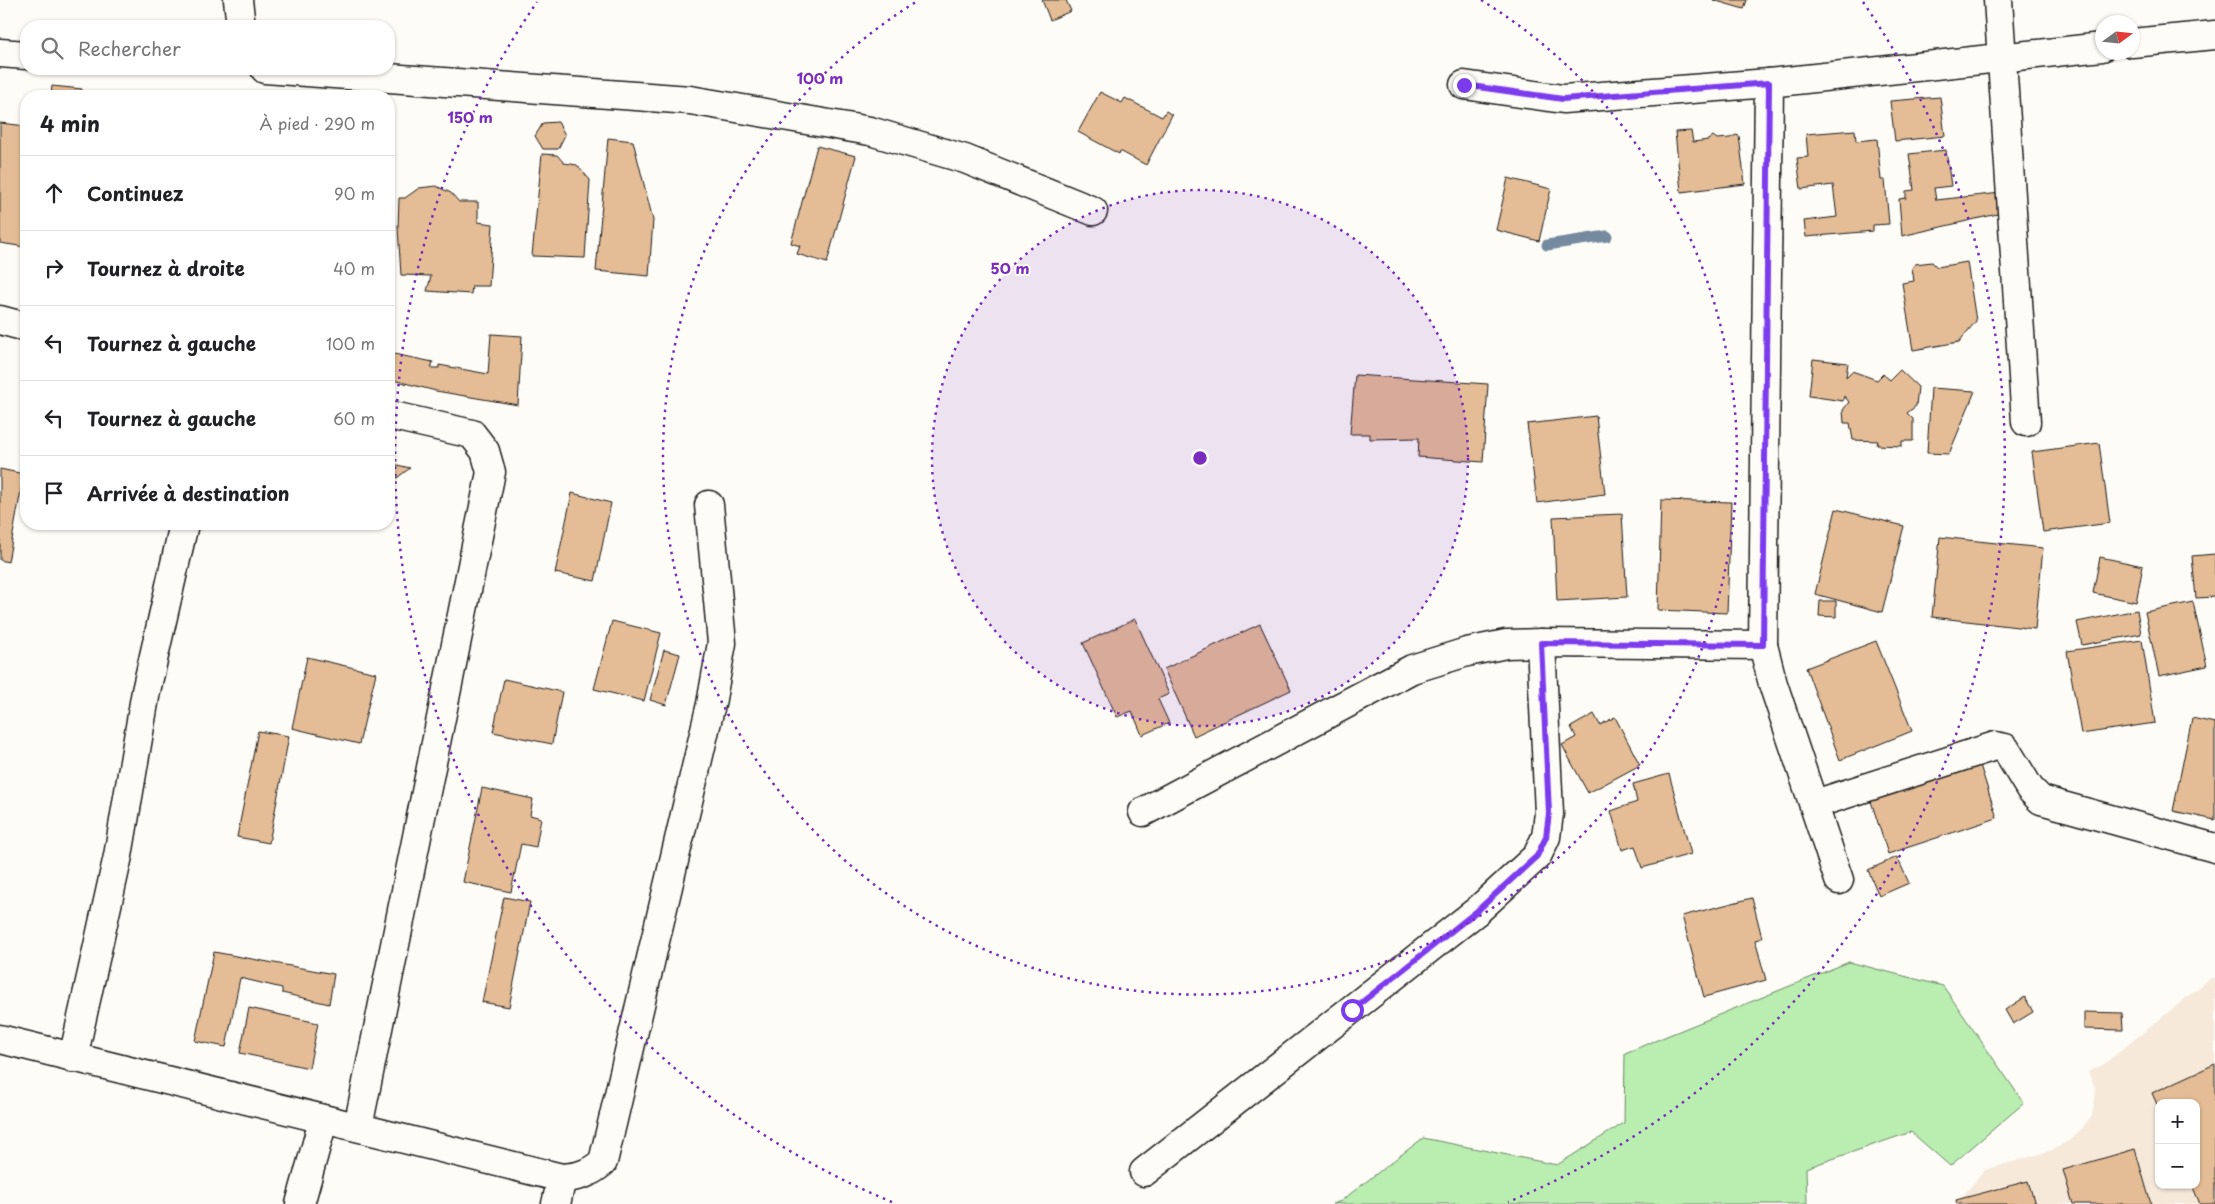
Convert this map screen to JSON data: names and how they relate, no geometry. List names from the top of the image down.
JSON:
{
  "north": "right",
  "page": {
    "search": "Rechercher",
    "heading": ["4 min", "À pied · 290 m"],
    "list": [
      ["Continuez", "90 m"],
      ["Tournez à droite", "40 m"],
      ["Tournez à gauche", "100 m"],
      ["Tournez à gauche", "60 m"],
      "Arrivée à destination"
    ],
    "map_buttons": ["+", "−"]
  },
  "rings": ["100 m", "150 m", "50 m"]
}
